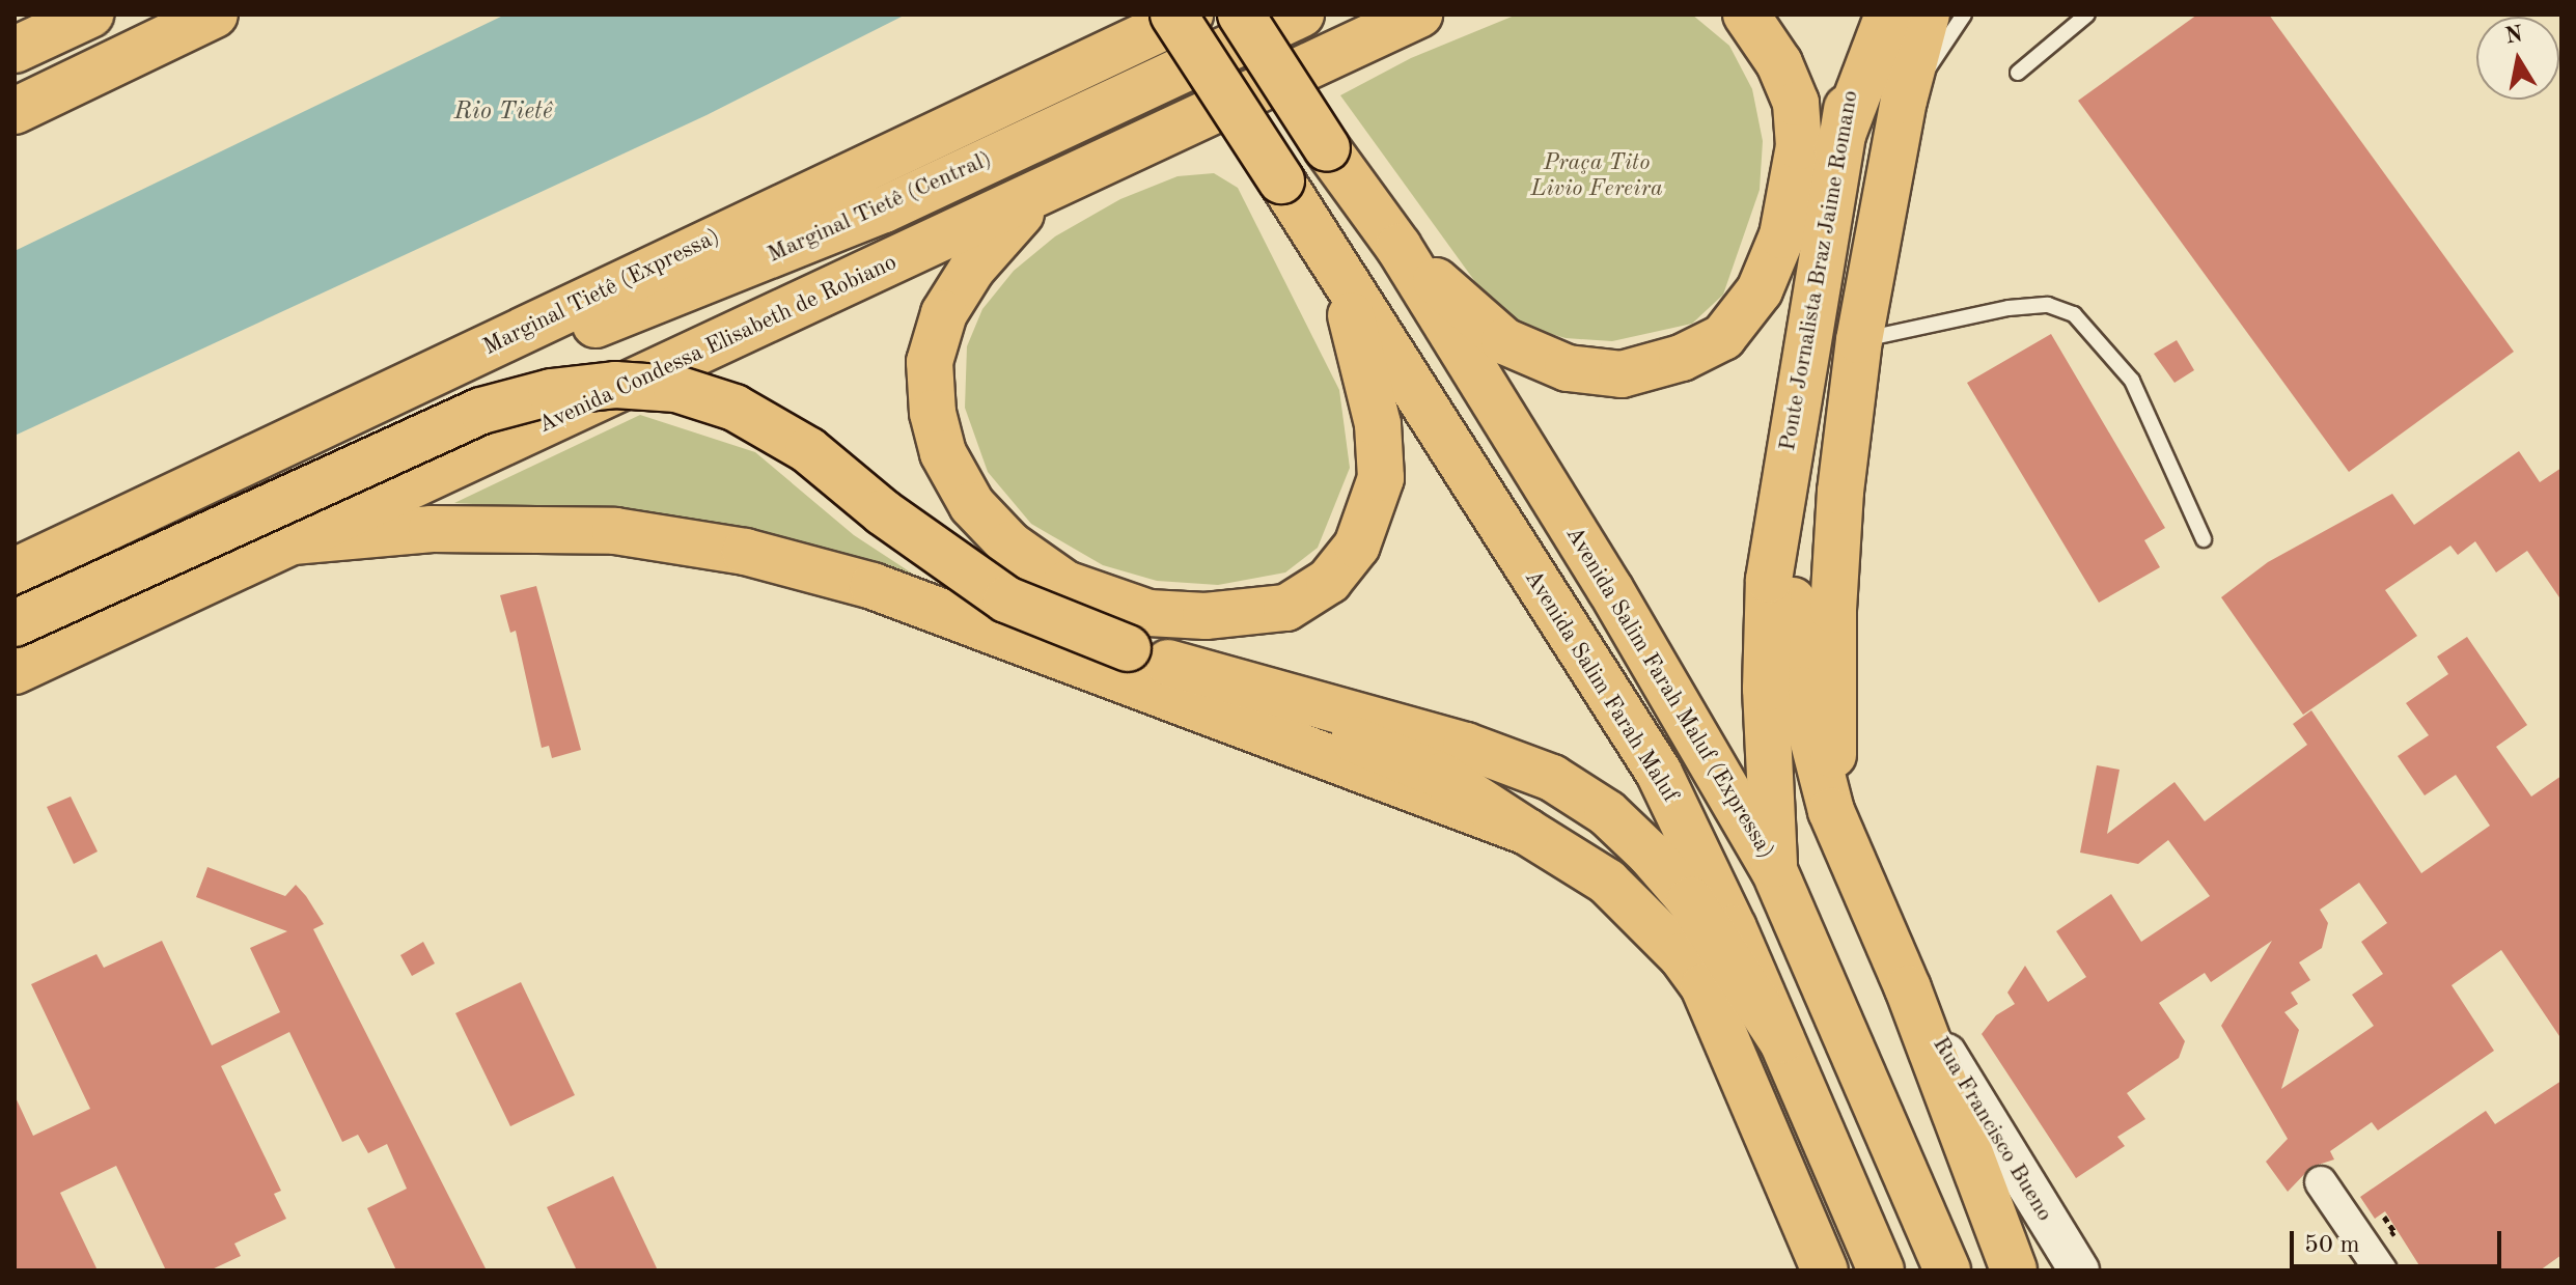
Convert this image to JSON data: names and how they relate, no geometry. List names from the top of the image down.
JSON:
{
  "streets": {
    "highway": [
      "Marginal Tietê (Central)",
      "Ponte Jornalista Braz Jaime Romano",
      "Marginal Tietê (Expressa)",
      "Avenida Condessa Elisabeth de Robiano",
      "Avenida Salim Farah Maluf",
      "Avenida Salim Farah Maluf (Expressa)"
    ],
    "street": ["Rua Francisco Bueno"]
  },
  "crossings": [
    ["Marginal Tietê (Central)", "Marginal Tietê (Expressa)"]
  ],
  "water": ["Rio Tietê"],
  "parks": ["Praça Tito Livio Fereira"],
  "scale_bar": "50 m",
  "north": "top"
}
